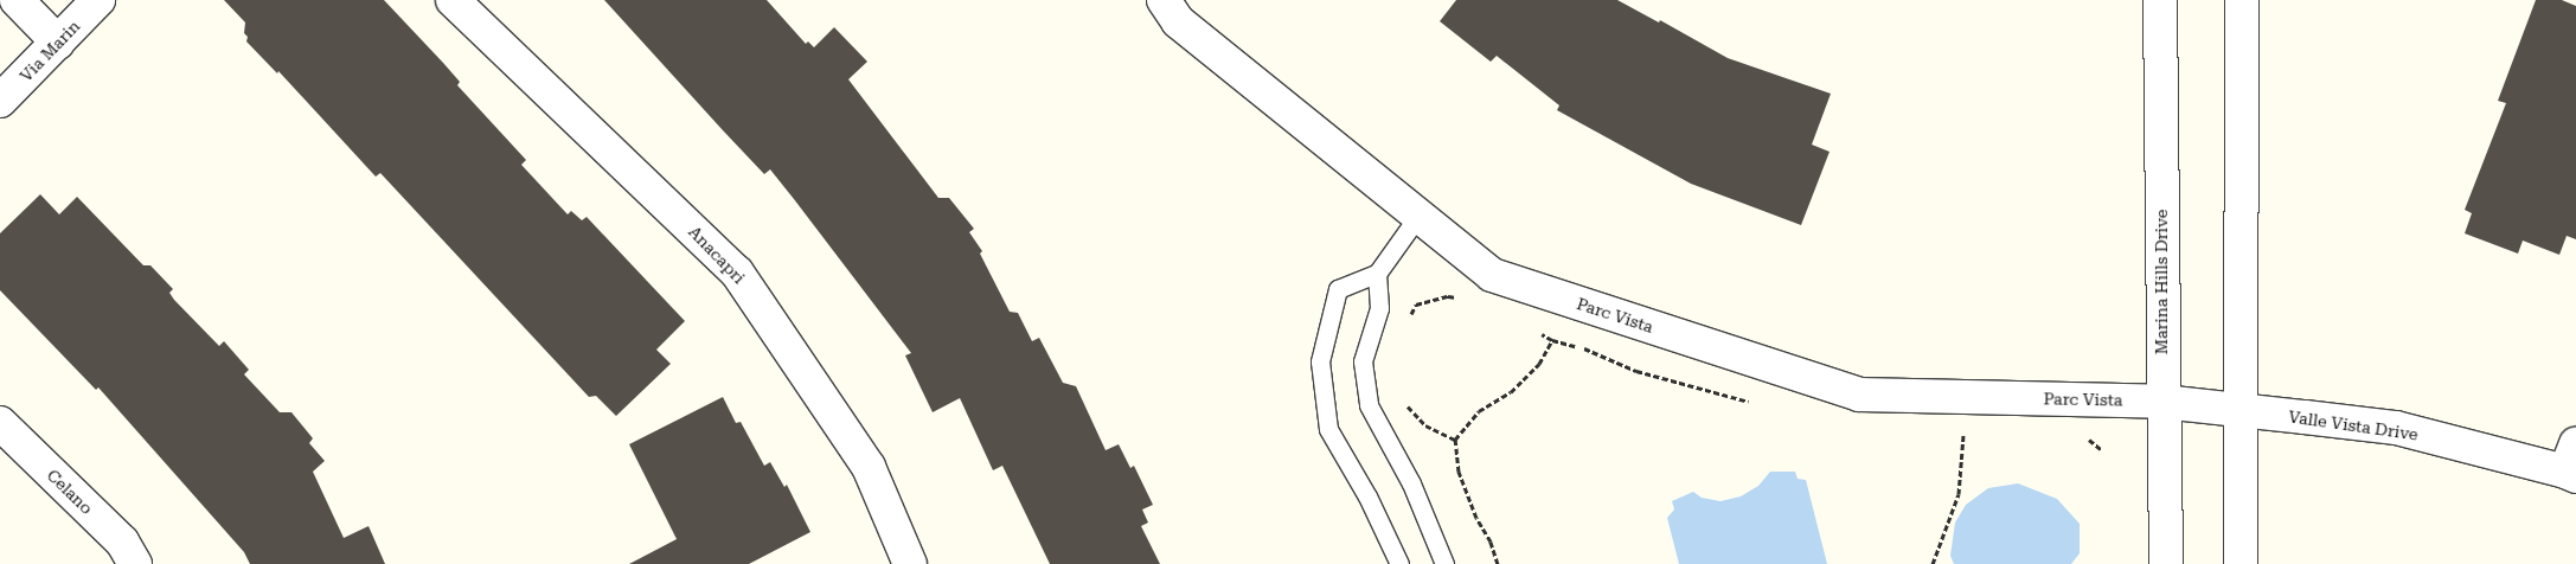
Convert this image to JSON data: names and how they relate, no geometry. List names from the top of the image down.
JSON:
{
  "streets": {
    "street": [
      "Via Marin",
      "Anacapri",
      "Marina Hills Drive",
      "Parc Vista",
      "Valle Vista Drive",
      "Celano"
    ]
  },
  "crossings": [
    ["Marina Hills Drive", "Parc Vista"],
    ["Marina Hills Drive", "Valle Vista Drive"],
    ["Parc Vista", "Valle Vista Drive"]
  ]
}
